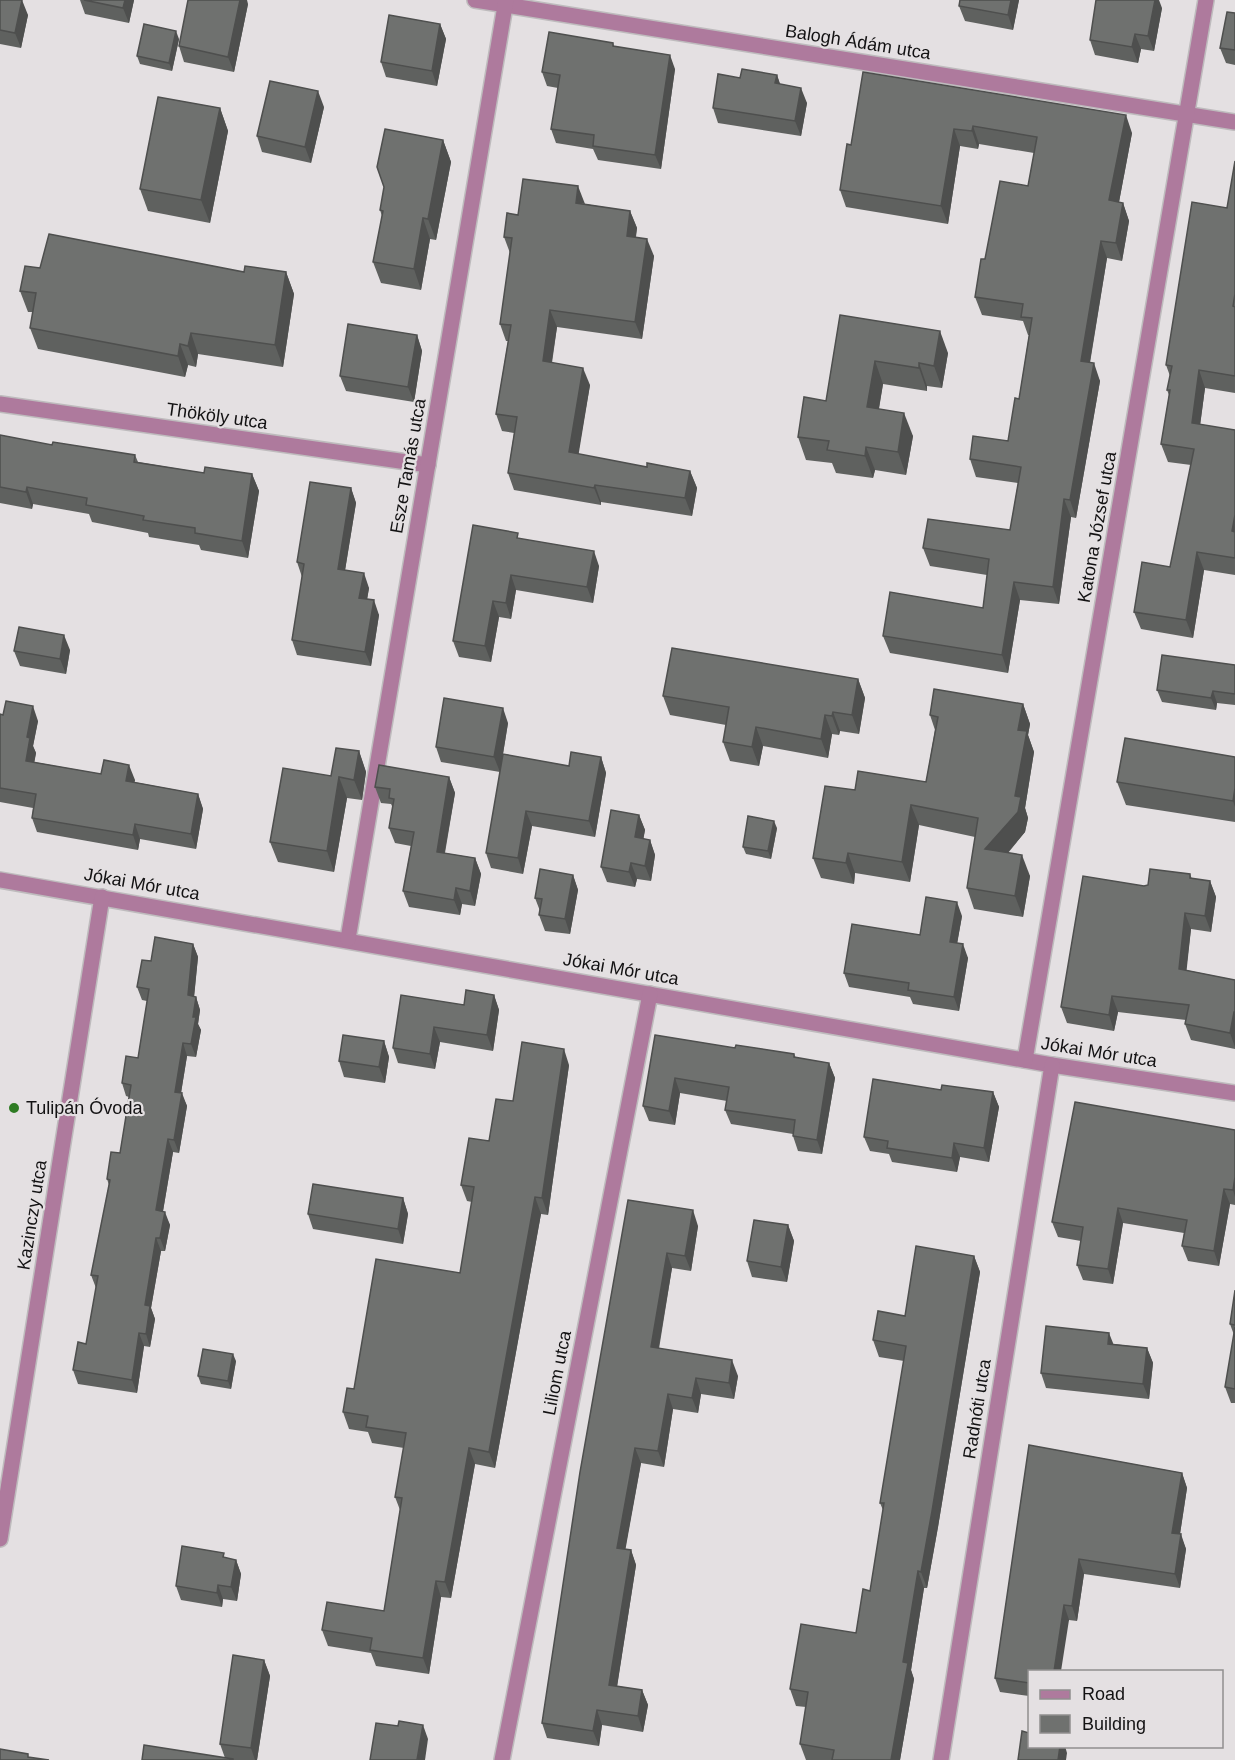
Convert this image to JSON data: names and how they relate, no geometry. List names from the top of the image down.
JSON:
{
  "streets": {
    "street": [
      "Balogh Ádám utca",
      "Thököly utca",
      "Esze Tamás utca",
      "Katona József utca",
      "Jókai Mór utca",
      "Kazinczy utca",
      "Liliom utca",
      "Radnóti utca"
    ]
  },
  "crossings": [
    ["Balogh Ádám utca", "Esze Tamás utca"],
    ["Balogh Ádám utca", "Katona József utca"],
    ["Thököly utca", "Esze Tamás utca"],
    ["Esze Tamás utca", "Jókai Mór utca"],
    ["Katona József utca", "Jókai Mór utca"],
    ["Jókai Mór utca", "Kazinczy utca"],
    ["Jókai Mór utca", "Liliom utca"],
    ["Jókai Mór utca", "Radnóti utca"]
  ],
  "places": ["Tulipán Óvoda"],
  "legend": ["Road", "Building"]
}
